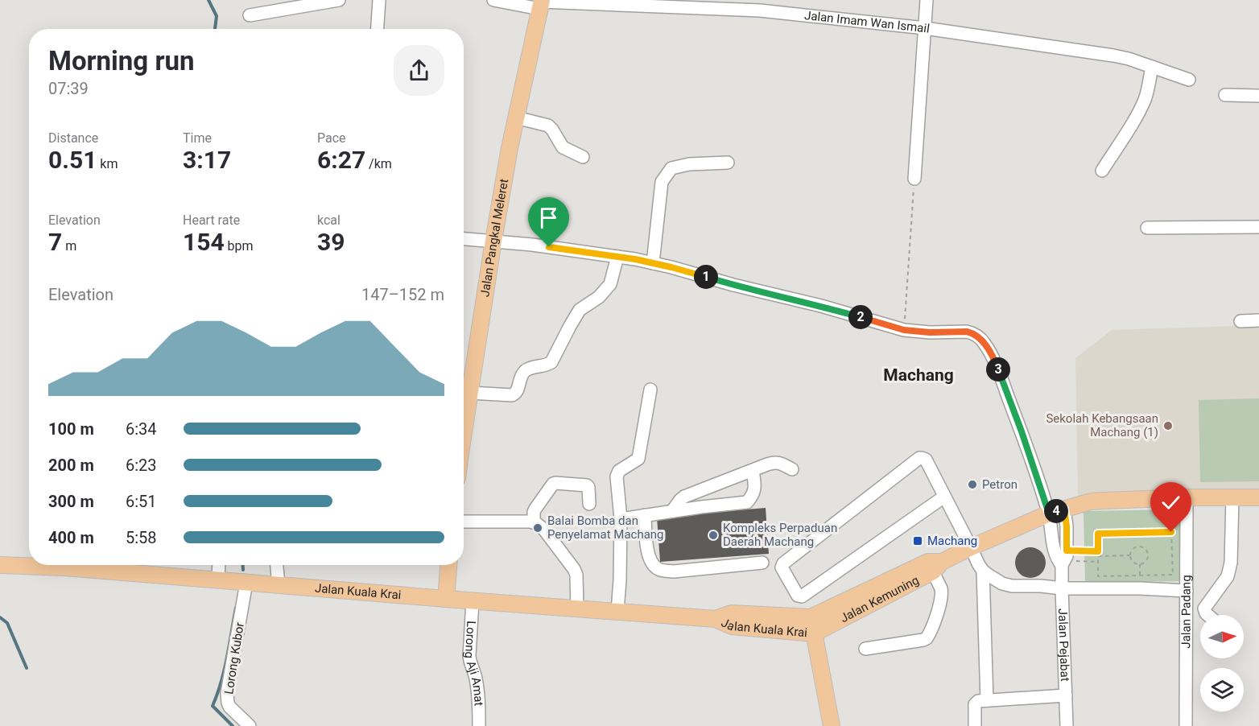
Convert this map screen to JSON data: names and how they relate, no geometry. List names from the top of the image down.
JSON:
{
  "streets": {
    "main road": ["Jalan Pangkal Meleret", "Jalan Kuala Krai", "Jalan Kemuning"],
    "street": [
      "Jalan Imam Wan Ismail",
      "Jalan Padang",
      "Jalan Pejabat",
      "Lorong Kubor",
      "Lorong Aji Amat"
    ]
  },
  "crossings": [
    ["Jalan Imam Wan Ismail", "Jalan Pangkal Meleret"],
    ["Jalan Pangkal Meleret", "Jalan Pejabat"],
    ["Jalan Kuala Krai", "Jalan Kemuning"],
    ["Jalan Kuala Krai", "Lorong Kubor"],
    ["Jalan Kuala Krai", "Lorong Aji Amat"],
    ["Jalan Kemuning", "Jalan Padang"],
    ["Jalan Kemuning", "Jalan Pejabat"]
  ],
  "districts": ["Machang"],
  "places": {
    "other": [
      "Sekolah Kebangsaan Machang (1)",
      "Petron",
      "Balai Bomba dan Penyelamat Machang",
      "Kompleks Perpaduan Daerah Machang"
    ],
    "transit": ["Machang"]
  },
  "north": "right",
  "page": {
    "heading": ["Morning run", "07:39"],
    "stats": [
      ["Distance", "0.51 km"],
      ["Time", "3:17"],
      ["Pace", "6:27 /km"],
      ["Elevation", "7 m"],
      ["Heart rate", "154 bpm"],
      ["kcal", "39"]
    ],
    "pins": [
      "1",
      "2",
      "3",
      "4"
    ],
    "chart": ["Elevation", "147–152 m"],
    "list": [
      {
        "name": "100 m",
        "note": "6:34"
      },
      {
        "name": "200 m",
        "note": "6:23"
      },
      {
        "name": "300 m",
        "note": "6:51"
      },
      {
        "name": "400 m",
        "note": "5:58"
      }
    ]
  }
}
